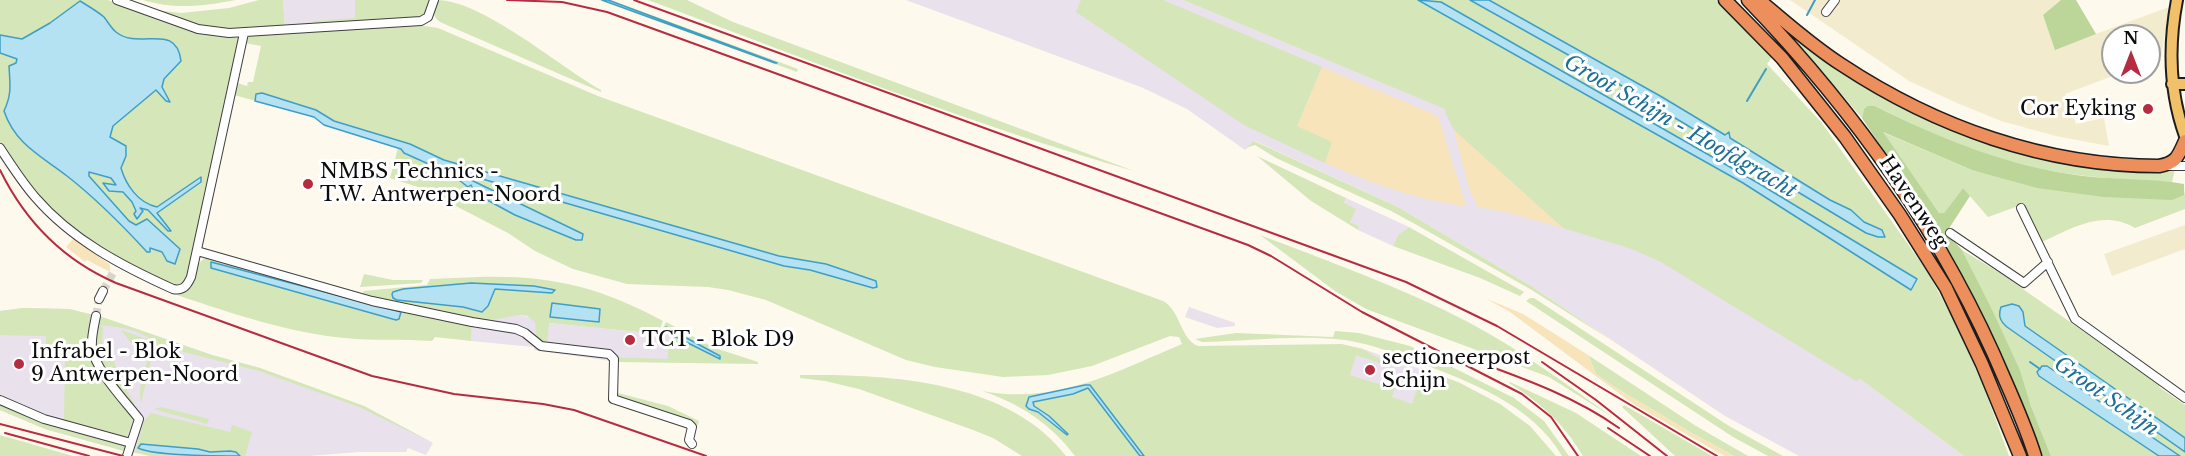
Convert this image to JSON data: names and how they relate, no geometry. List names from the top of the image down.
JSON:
{
  "streets": {
    "highway": ["Havenweg"]
  },
  "water": ["Groot Schijn - Hoofdgracht", "Groot Schijn"],
  "places": [
    "Cor Eyking",
    "NMBS Technics - T.W. Antwerpen-Noord",
    "TCT - Blok D9",
    "Infrabel - Blok 9 Antwerpen-Noord",
    "sectioneerpost Schijn"
  ],
  "north": "top"
}
